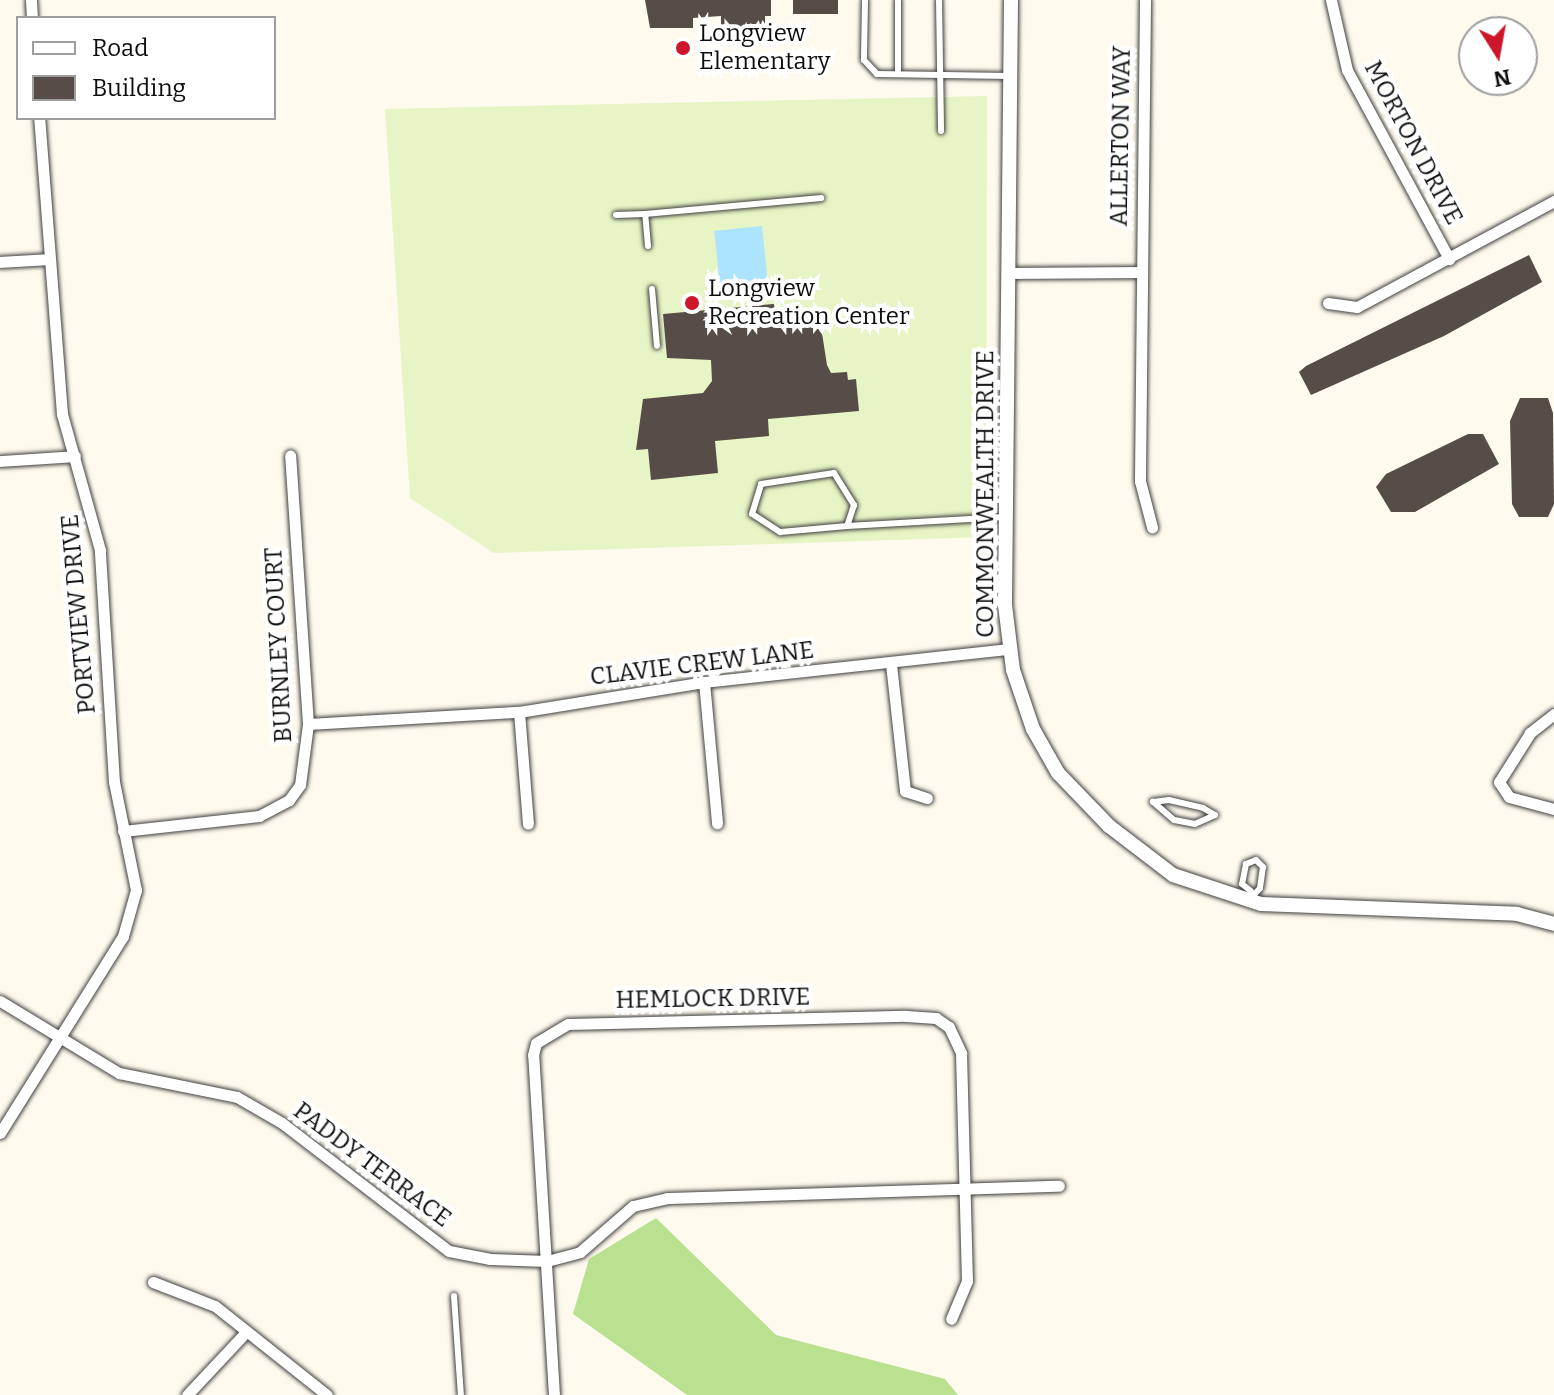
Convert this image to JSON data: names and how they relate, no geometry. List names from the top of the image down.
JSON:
{
  "streets": {
    "street": [
      "ALLERTON WAY",
      "MORTON DRIVE",
      "COMMONWEALTH DRIVE",
      "PORTVIEW DRIVE",
      "BURNLEY COURT",
      "CLAVIE CREW LANE",
      "HEMLOCK DRIVE",
      "PADDY TERRACE"
    ]
  },
  "crossings": [
    ["COMMONWEALTH DRIVE", "CLAVIE CREW LANE"],
    ["PORTVIEW DRIVE", "BURNLEY COURT"],
    ["PORTVIEW DRIVE", "PADDY TERRACE"],
    ["BURNLEY COURT", "CLAVIE CREW LANE"],
    ["HEMLOCK DRIVE", "PADDY TERRACE"]
  ],
  "places": ["Longview Elementary", "Longview Recreation Center"],
  "legend": ["Road", "Building"],
  "north": "bottom"
}
